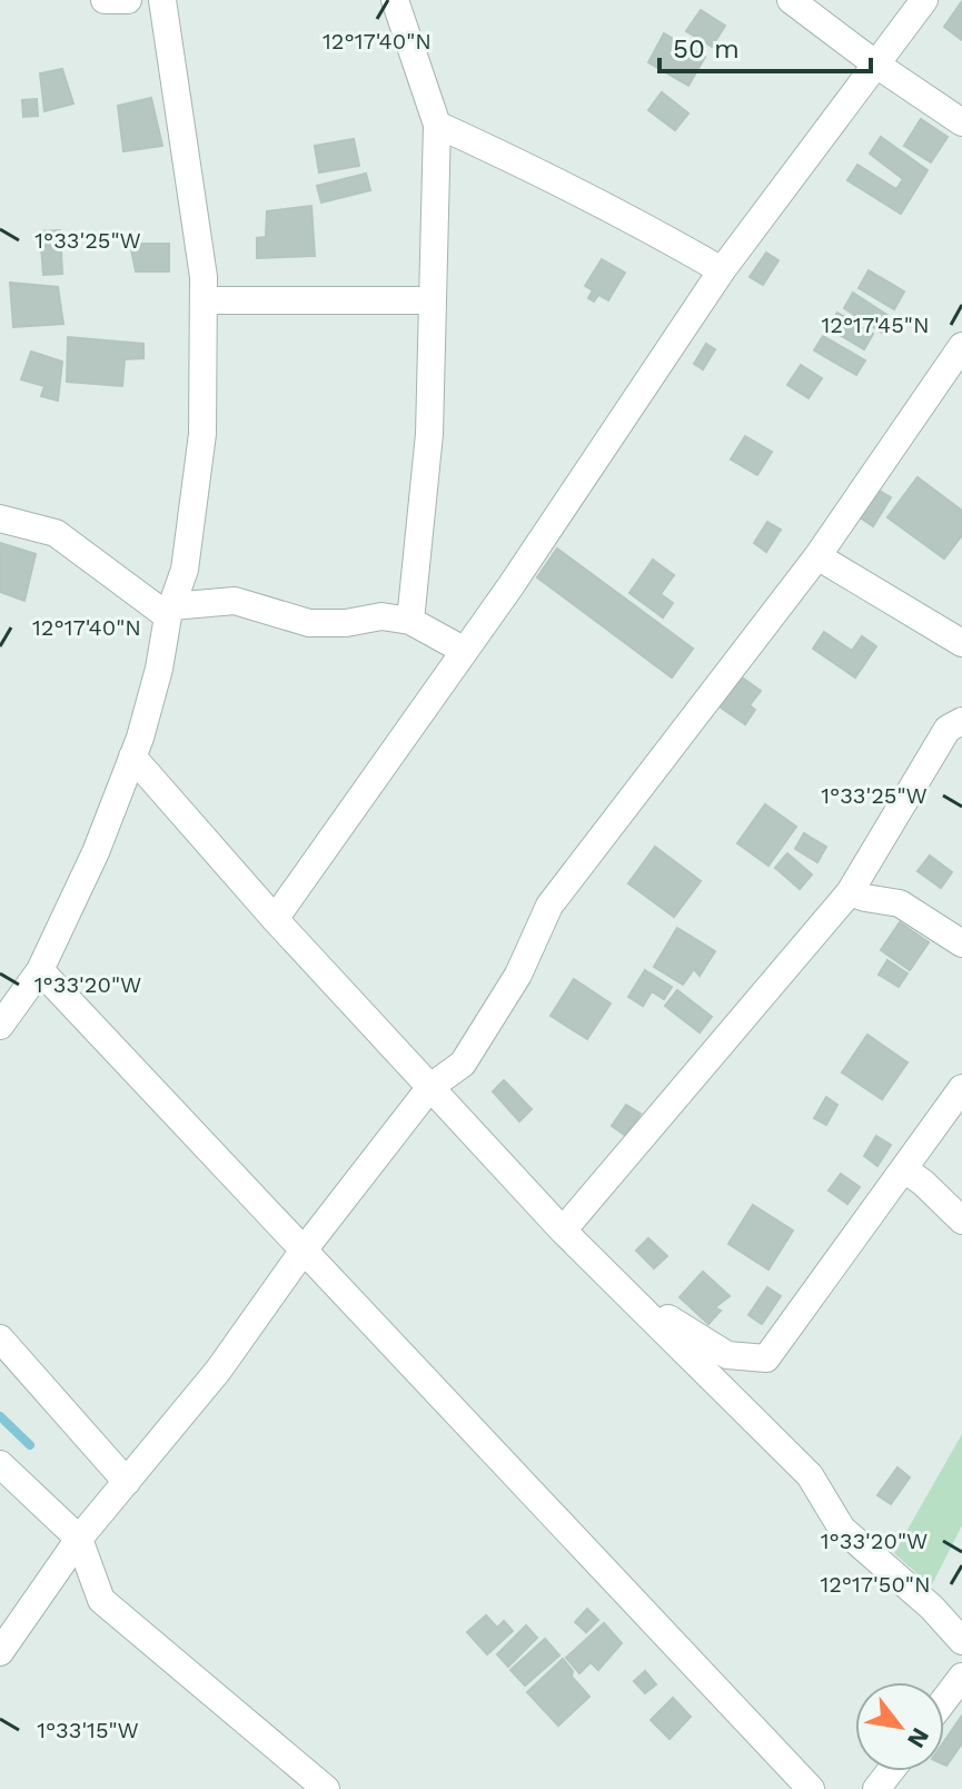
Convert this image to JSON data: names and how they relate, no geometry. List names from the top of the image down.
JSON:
{
  "scale_bar": "50 m",
  "north": "bottom right",
  "coordinates": [
    "12°17'40\"N",
    "1°33'25\"W",
    "12°17'45\"N",
    "1°33'20\"W",
    "12°17'50\"N",
    "1°33'15\"W"
  ]
}
